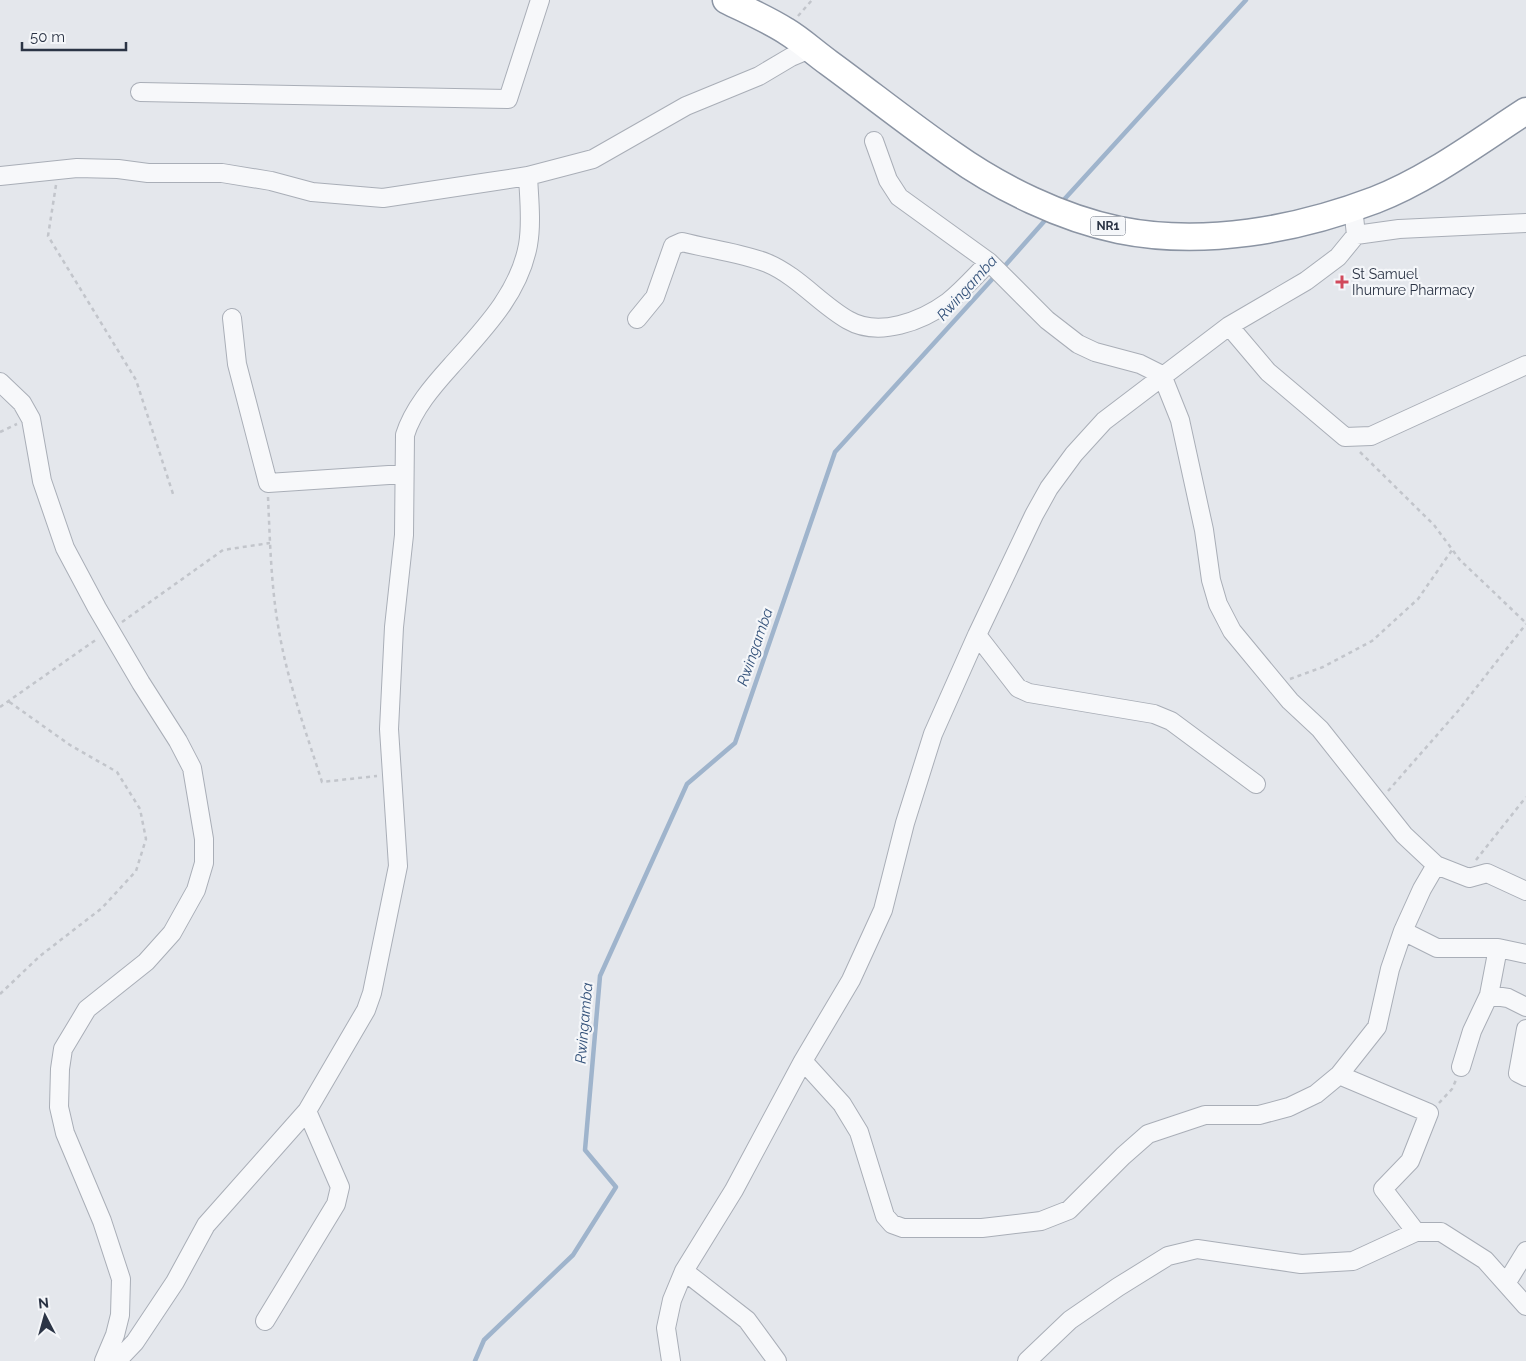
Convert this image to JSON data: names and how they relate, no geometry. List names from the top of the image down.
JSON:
{
  "streets": {
    "highway": ["NR1"]
  },
  "water": ["Rwingamba"],
  "places": {
    "health": ["St Samuel Ihumure Pharmacy"]
  },
  "scale_bar": "50 m",
  "north": "top"
}
